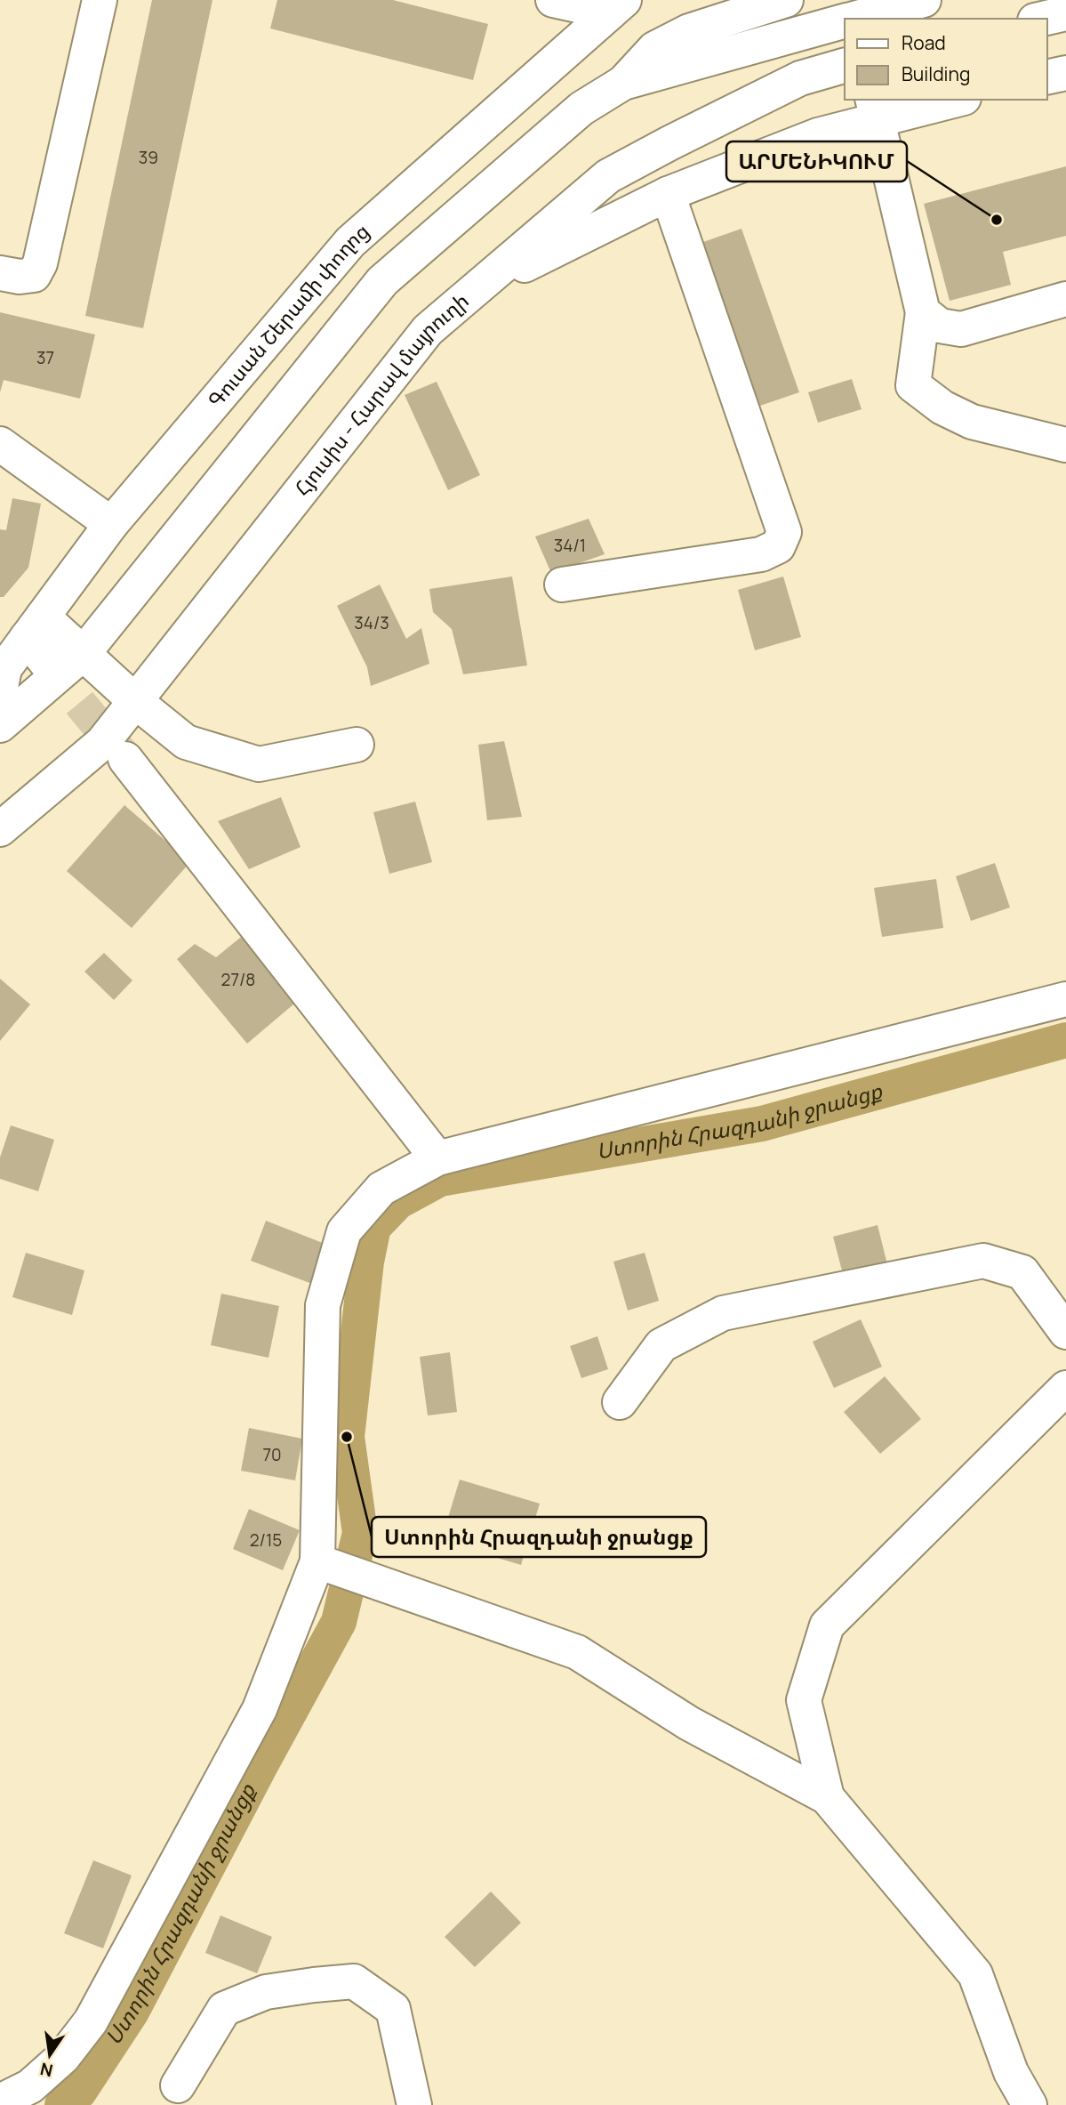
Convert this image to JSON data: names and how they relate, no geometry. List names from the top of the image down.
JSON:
{
  "streets": {
    "main road": ["Գուսան Շերամի փողոց", "Հյուսիս - Հարավ մայրուղի"]
  },
  "water": ["Ստորին Հրազդանի ջրանցք"],
  "places": ["ԱՐՄԵՆԻԿՈՒՄ", "Ստորին Հրազդանի ջրանցք"],
  "house_numbers": [
    "39",
    "37",
    "34/1",
    "34/3",
    "27/8",
    "70",
    "2/15"
  ],
  "legend": ["Road", "Building"],
  "north": "bottom"
}
